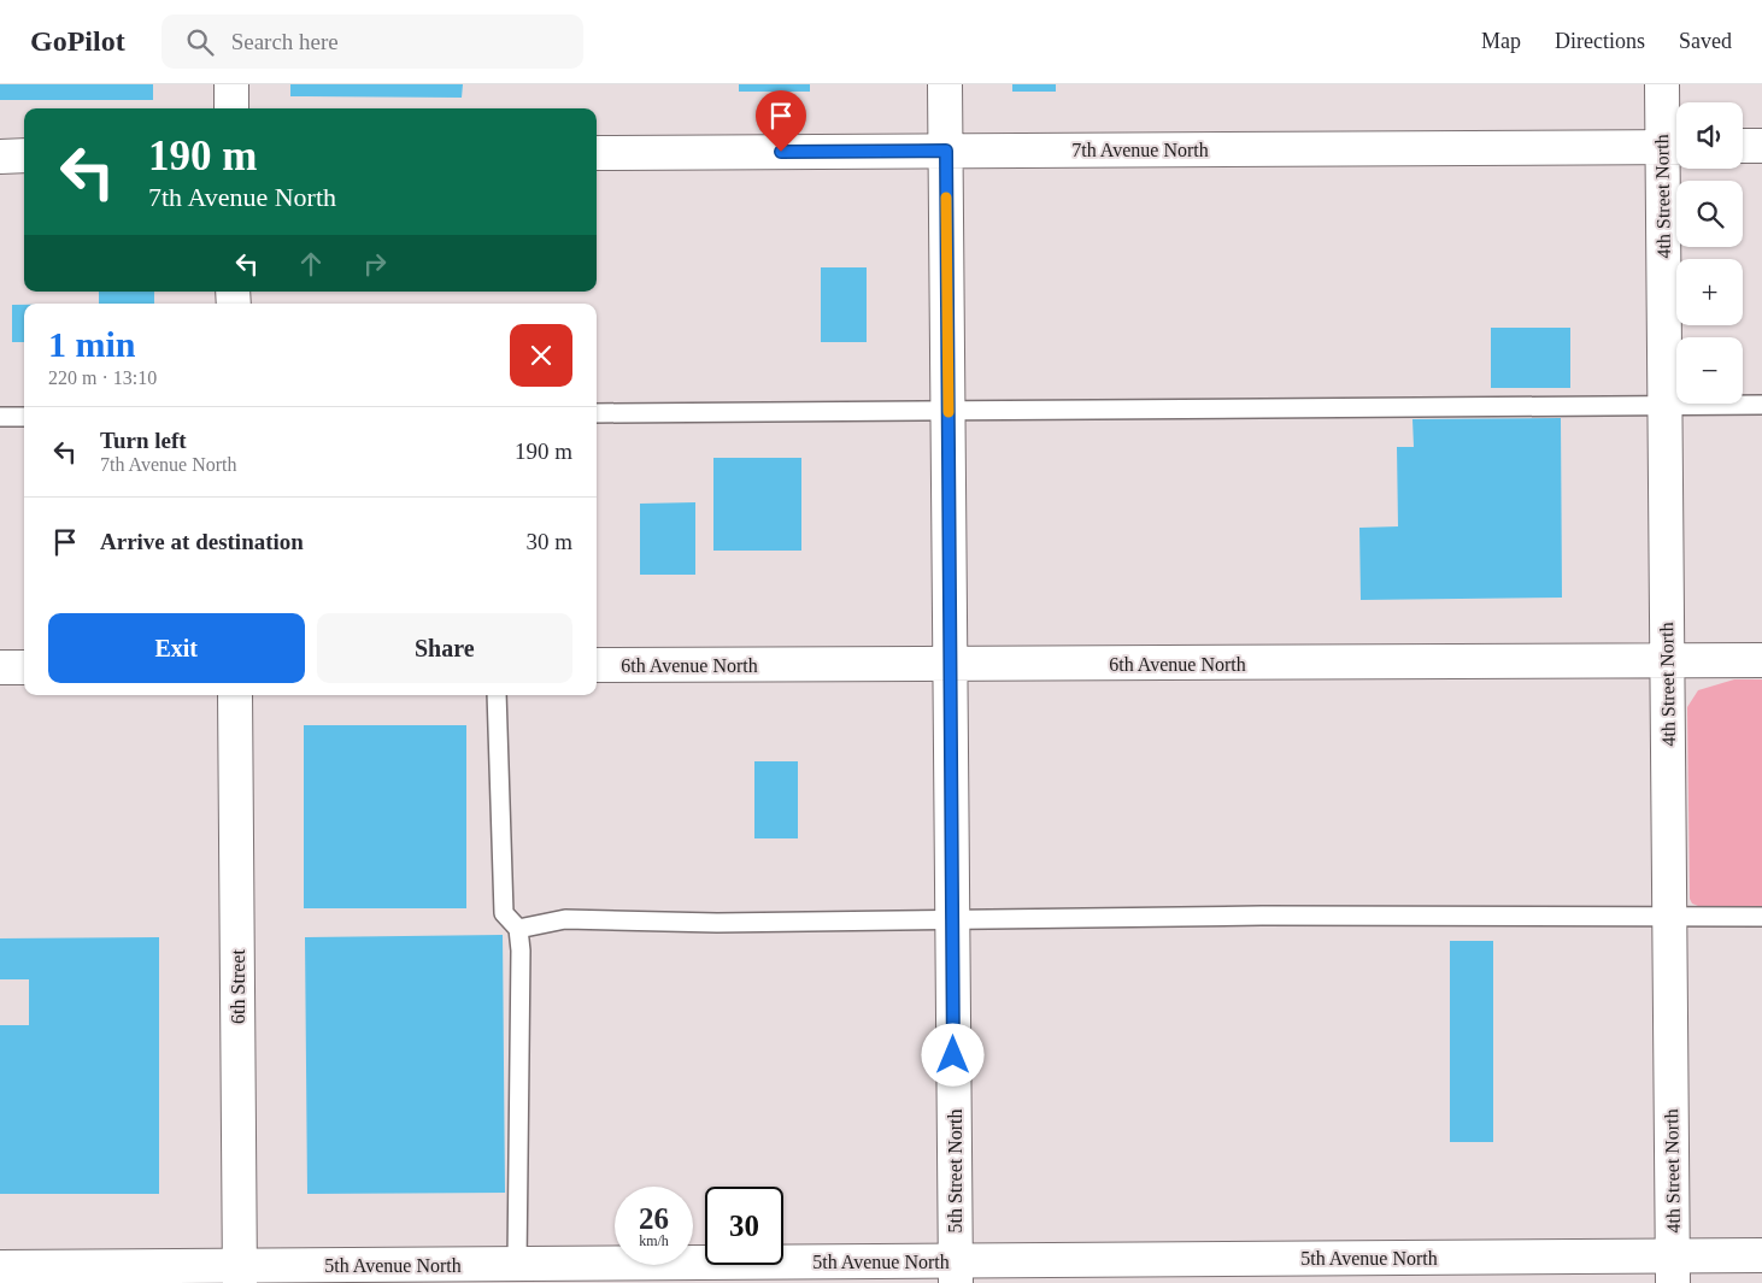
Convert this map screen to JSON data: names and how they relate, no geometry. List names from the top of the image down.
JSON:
{
  "streets": {
    "street": [
      "7th Avenue North",
      "4th Street North",
      "6th Avenue North",
      "6th Street",
      "5th Street North",
      "5th Avenue North"
    ]
  },
  "crossings": [
    ["7th Avenue North", "4th Street North"],
    ["7th Avenue North", "5th Street North"],
    ["4th Street North", "6th Avenue North"],
    ["4th Street North", "5th Avenue North"],
    ["6th Avenue North", "5th Street North"],
    ["6th Street", "5th Avenue North"],
    ["5th Street North", "5th Avenue North"]
  ],
  "page": {
    "header": "GoPilot",
    "search": "Search here",
    "nav": ["Map", "Directions", "Saved"],
    "map_buttons": ["+", "−"],
    "turn": ["190 m", "7th Avenue North"],
    "heading": ["1 min", "220 m · 13:10"],
    "list": [
      {
        "name": "Turn left",
        "note": "7th Avenue North",
        "value": "190 m"
      },
      {
        "name": "Arrive at destination",
        "value": "30 m"
      }
    ],
    "buttons": ["Exit", "Share"],
    "speed": "26 km/h",
    "limit": "30"
  }
}
